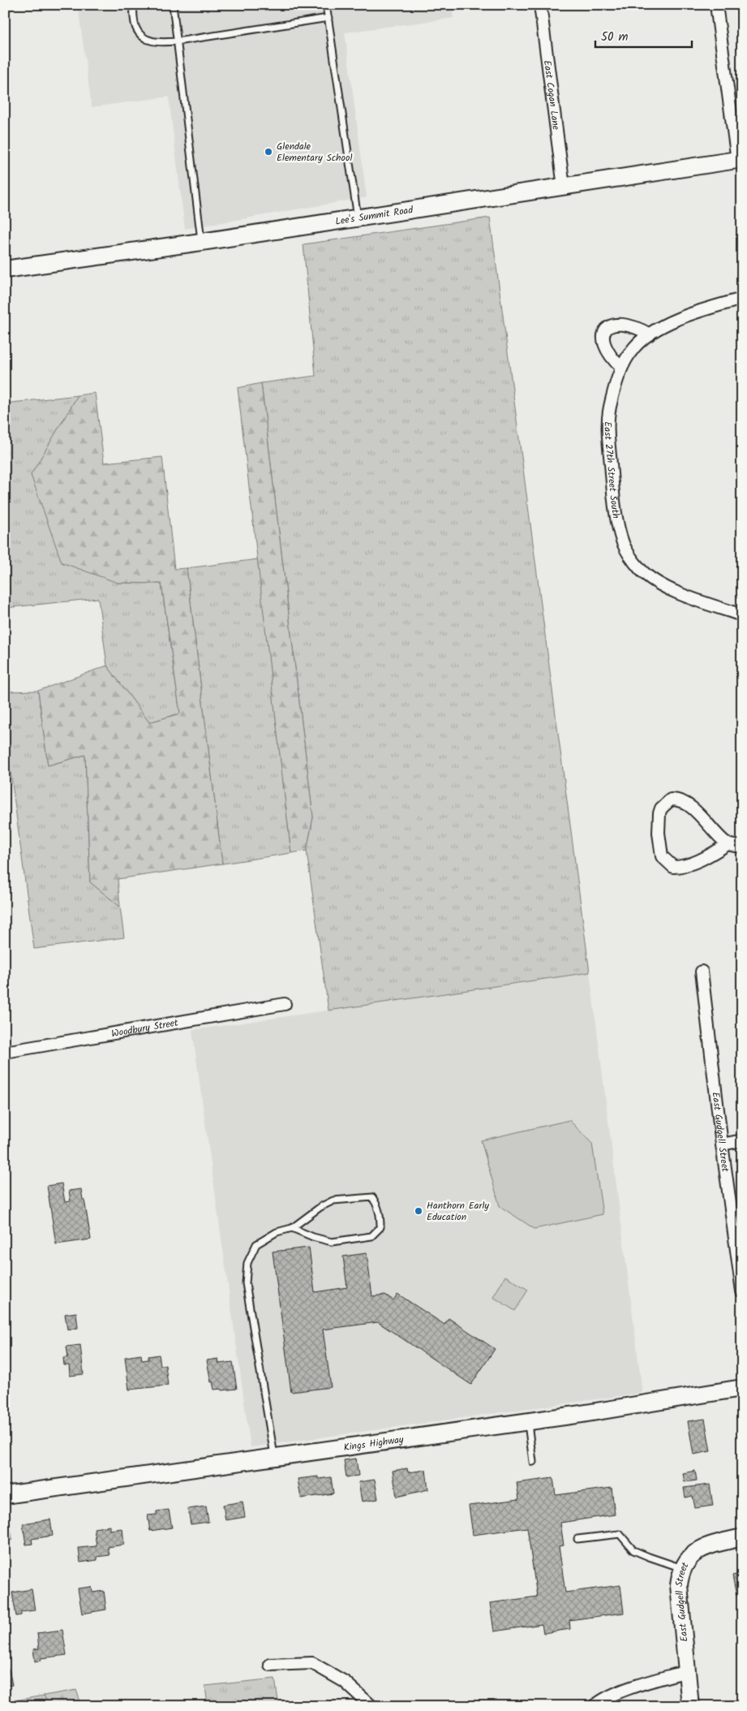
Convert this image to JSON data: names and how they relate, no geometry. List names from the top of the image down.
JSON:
{
  "streets": {
    "street": [
      "East Cogan Lane",
      "Lee's Summit Road",
      "East 27th Street South",
      "Woodbury Street",
      "East Gudgell Street",
      "Kings Highway"
    ]
  },
  "crossings": [
    ["East Cogan Lane", "Lee's Summit Road"]
  ],
  "places": ["Glendale Elementary School", "Hanthorn Early Education"],
  "scale_bar": "50 m"
}
